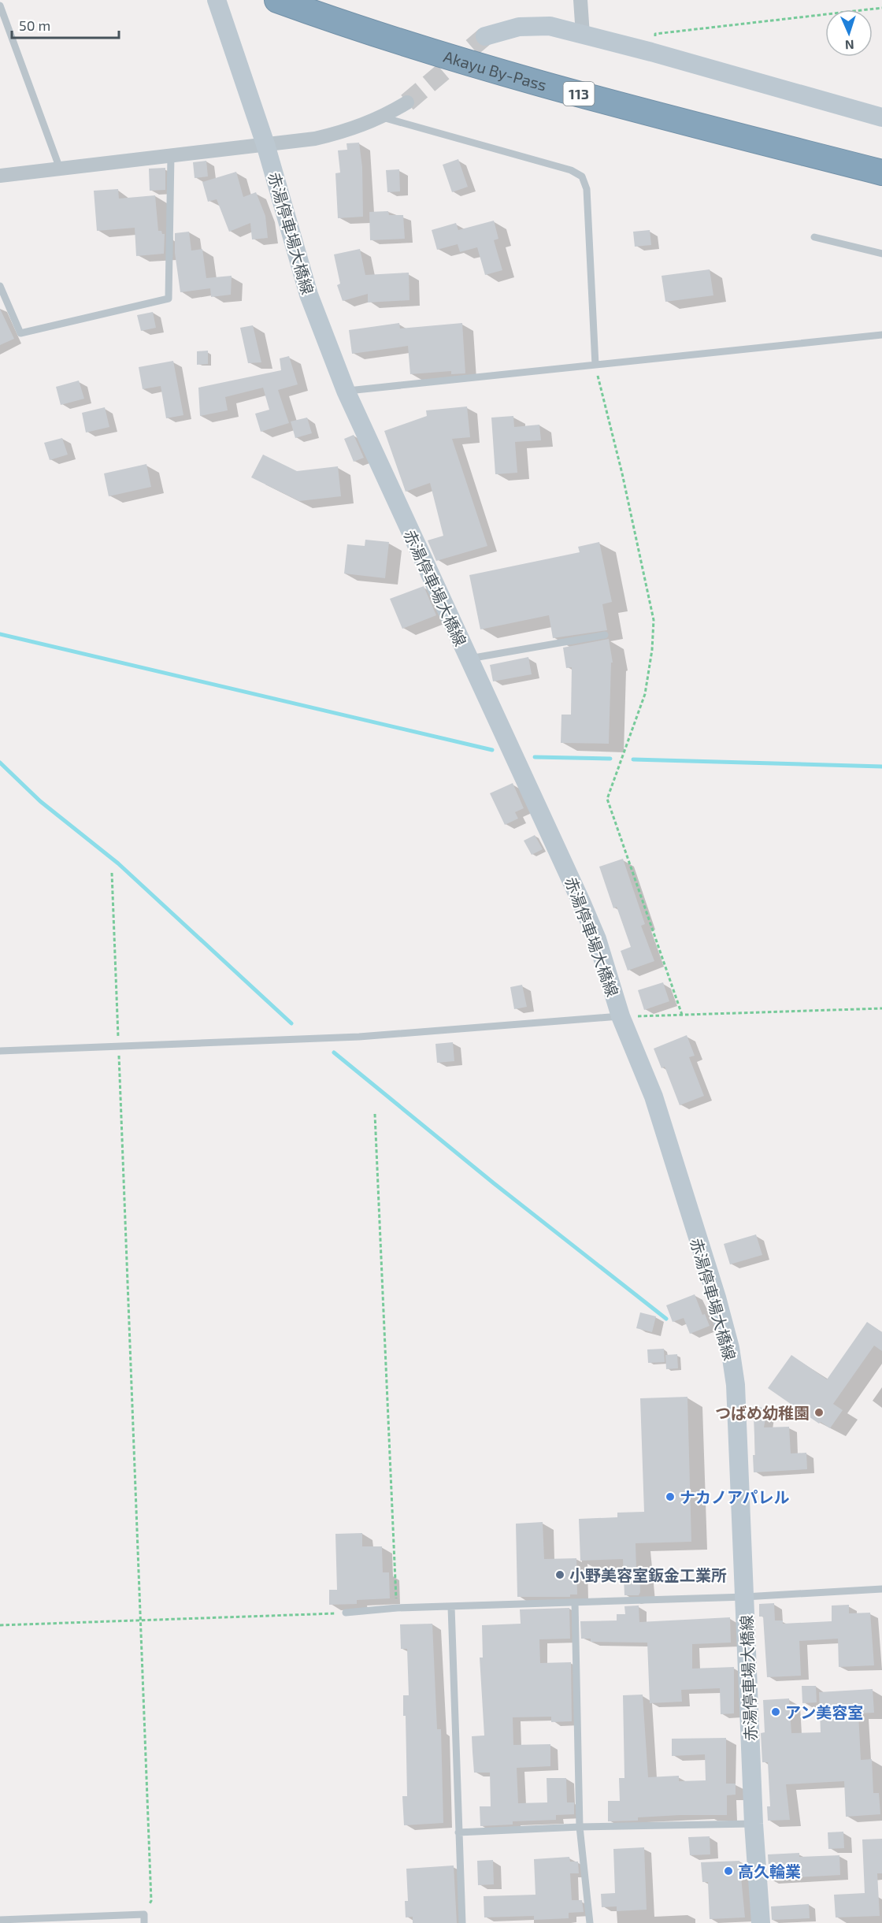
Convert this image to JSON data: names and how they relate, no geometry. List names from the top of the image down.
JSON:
{
  "streets": {
    "highway": ["Akayu By-Pass", "113"],
    "main road": ["赤湯停車場大橋線"]
  },
  "places": [
    "つばめ幼稚園",
    "ナカノアパレル",
    "小野美容室鈑金工業所",
    "アン美容室",
    "高久輪業"
  ],
  "scale_bar": "50 m",
  "north": "bottom"
}
